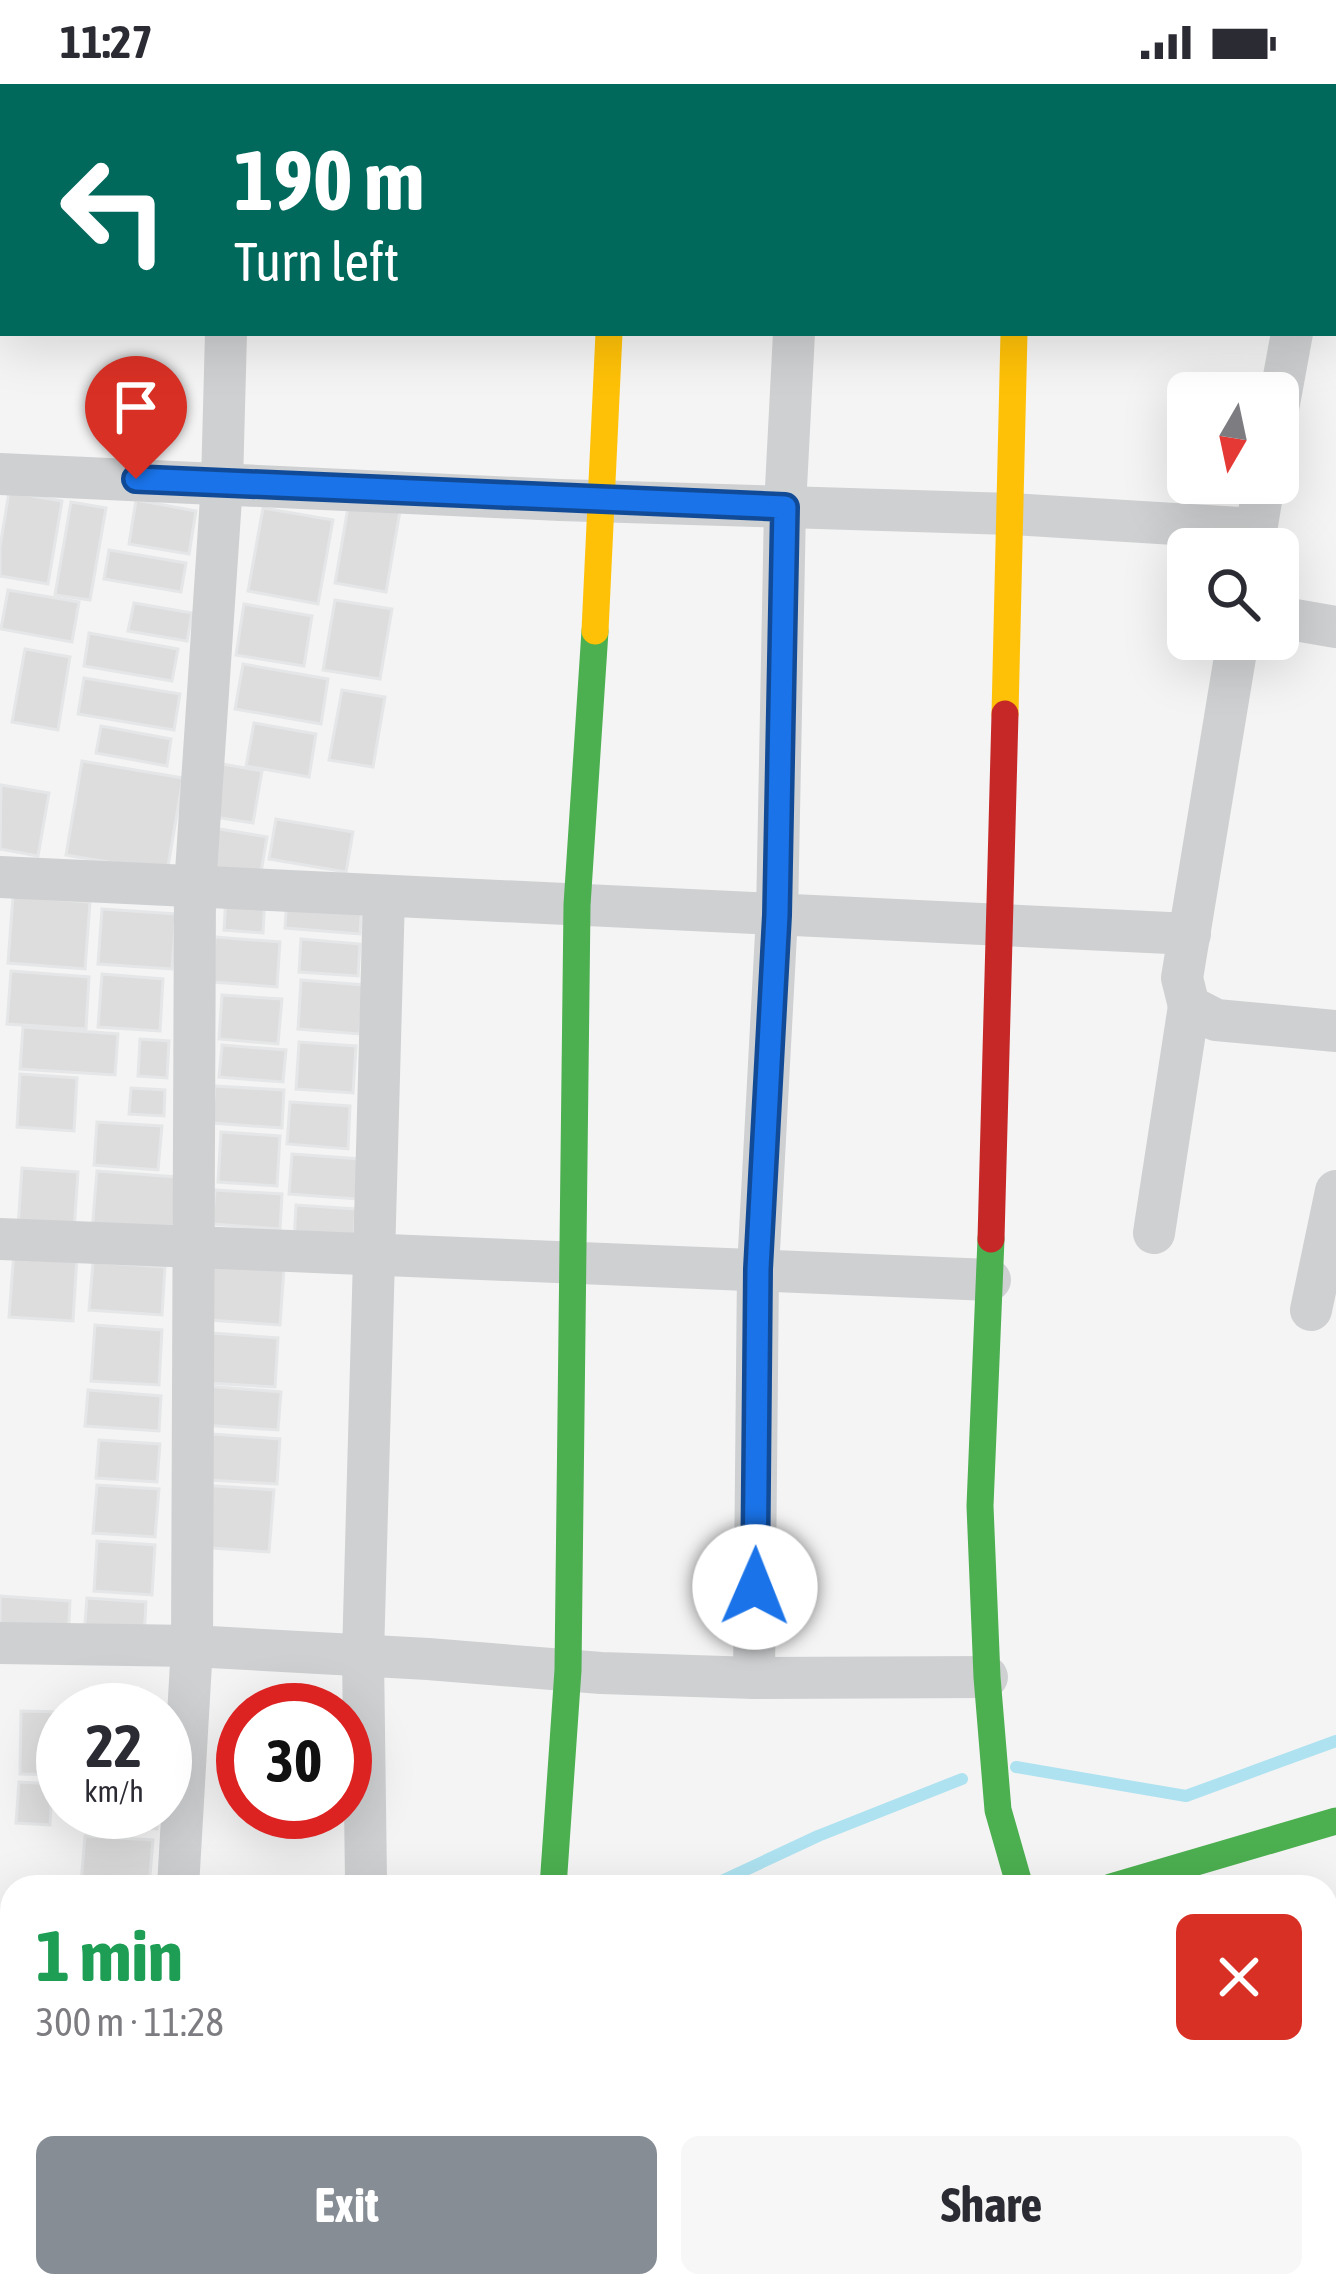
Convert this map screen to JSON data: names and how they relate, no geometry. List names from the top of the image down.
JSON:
{
  "north": "bottom",
  "page": {
    "status": "11:27",
    "turn": ["190 m", "Turn left"],
    "speed": "22 km/h",
    "limit": "30",
    "heading": ["1 min", "300 m · 11:28"],
    "buttons": ["Exit", "Share"]
  }
}
